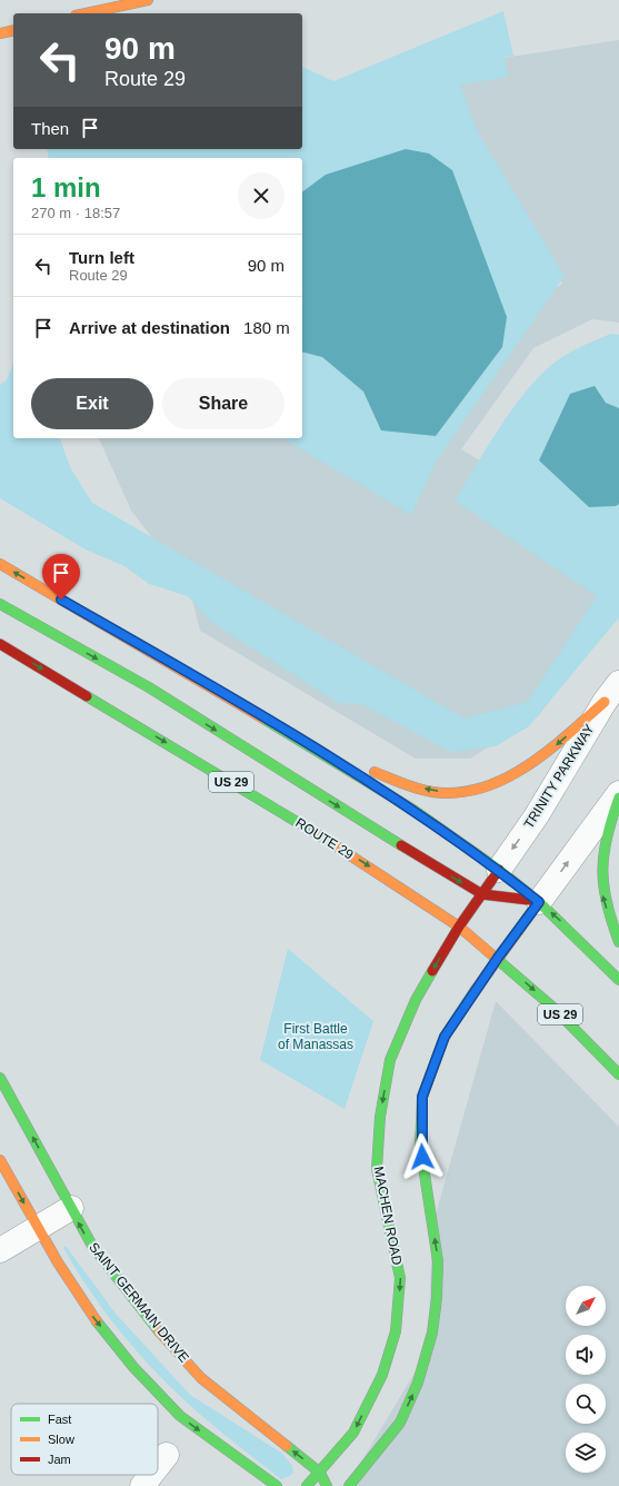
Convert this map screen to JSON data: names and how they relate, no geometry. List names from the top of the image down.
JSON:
{
  "streets": {
    "main road": [
      "US 29",
      "ROUTE 29",
      "MACHEN ROAD",
      "SAINT GERMAIN DRIVE"
    ],
    "street": ["TRINITY PARKWAY"]
  },
  "crossings": [
    ["TRINITY PARKWAY", "MACHEN ROAD"],
    ["ROUTE 29", "MACHEN ROAD"],
    ["MACHEN ROAD", "SAINT GERMAIN DRIVE"]
  ],
  "parks": ["First Battle of Manassas"],
  "legend": ["Fast", "Slow", "Jam"],
  "north": "top right",
  "page": {
    "turn": ["90 m", "Route 29"],
    "then": "Then",
    "heading": ["1 min", "270 m · 18:57"],
    "list": [
      {
        "name": "Turn left",
        "note": "Route 29",
        "value": "90 m"
      },
      {
        "name": "Arrive at destination",
        "value": "180 m"
      }
    ],
    "buttons": ["Exit", "Share"]
  }
}
